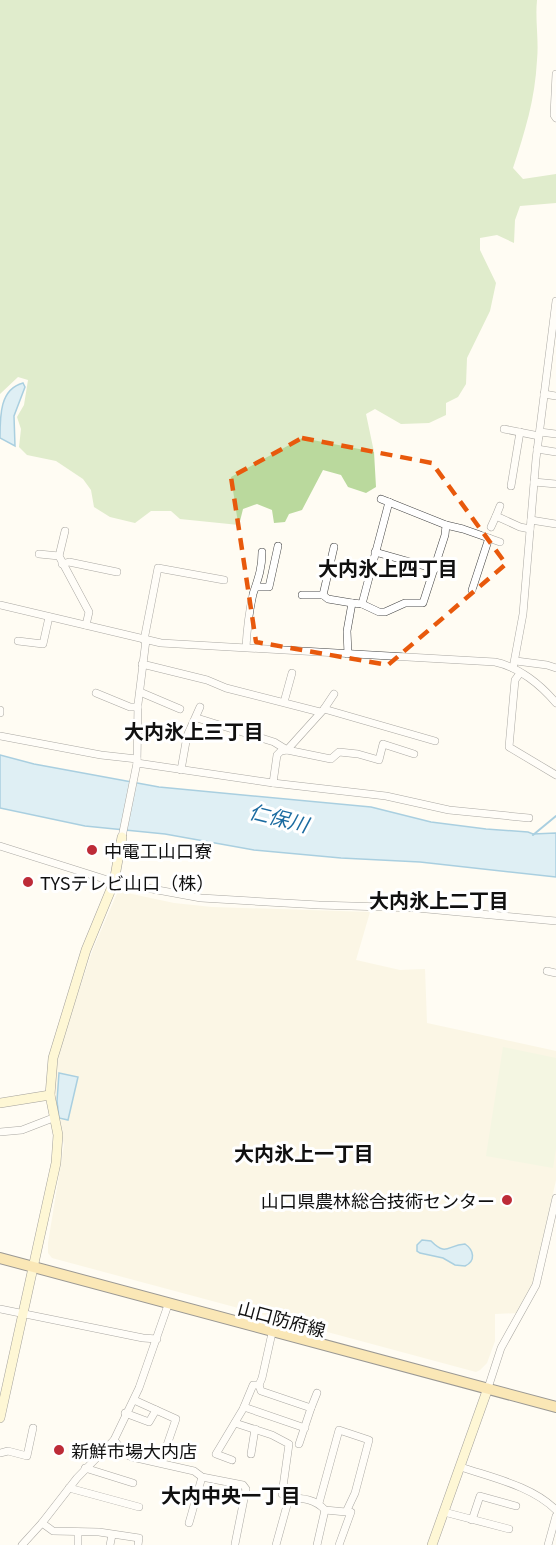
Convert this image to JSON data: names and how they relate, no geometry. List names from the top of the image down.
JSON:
{
  "streets": {
    "main road": ["山口防府線"]
  },
  "districts": [
    "大内氷上四丁目",
    "大内氷上三丁目",
    "大内氷上二丁目",
    "大内氷上一丁目",
    "大内中央一丁目"
  ],
  "water": ["仁保川"],
  "places": [
    "中電工山口寮",
    "TYSテレビ山口（株）",
    "山口県農林総合技術センター",
    "新鮮市場大内店"
  ]
}
